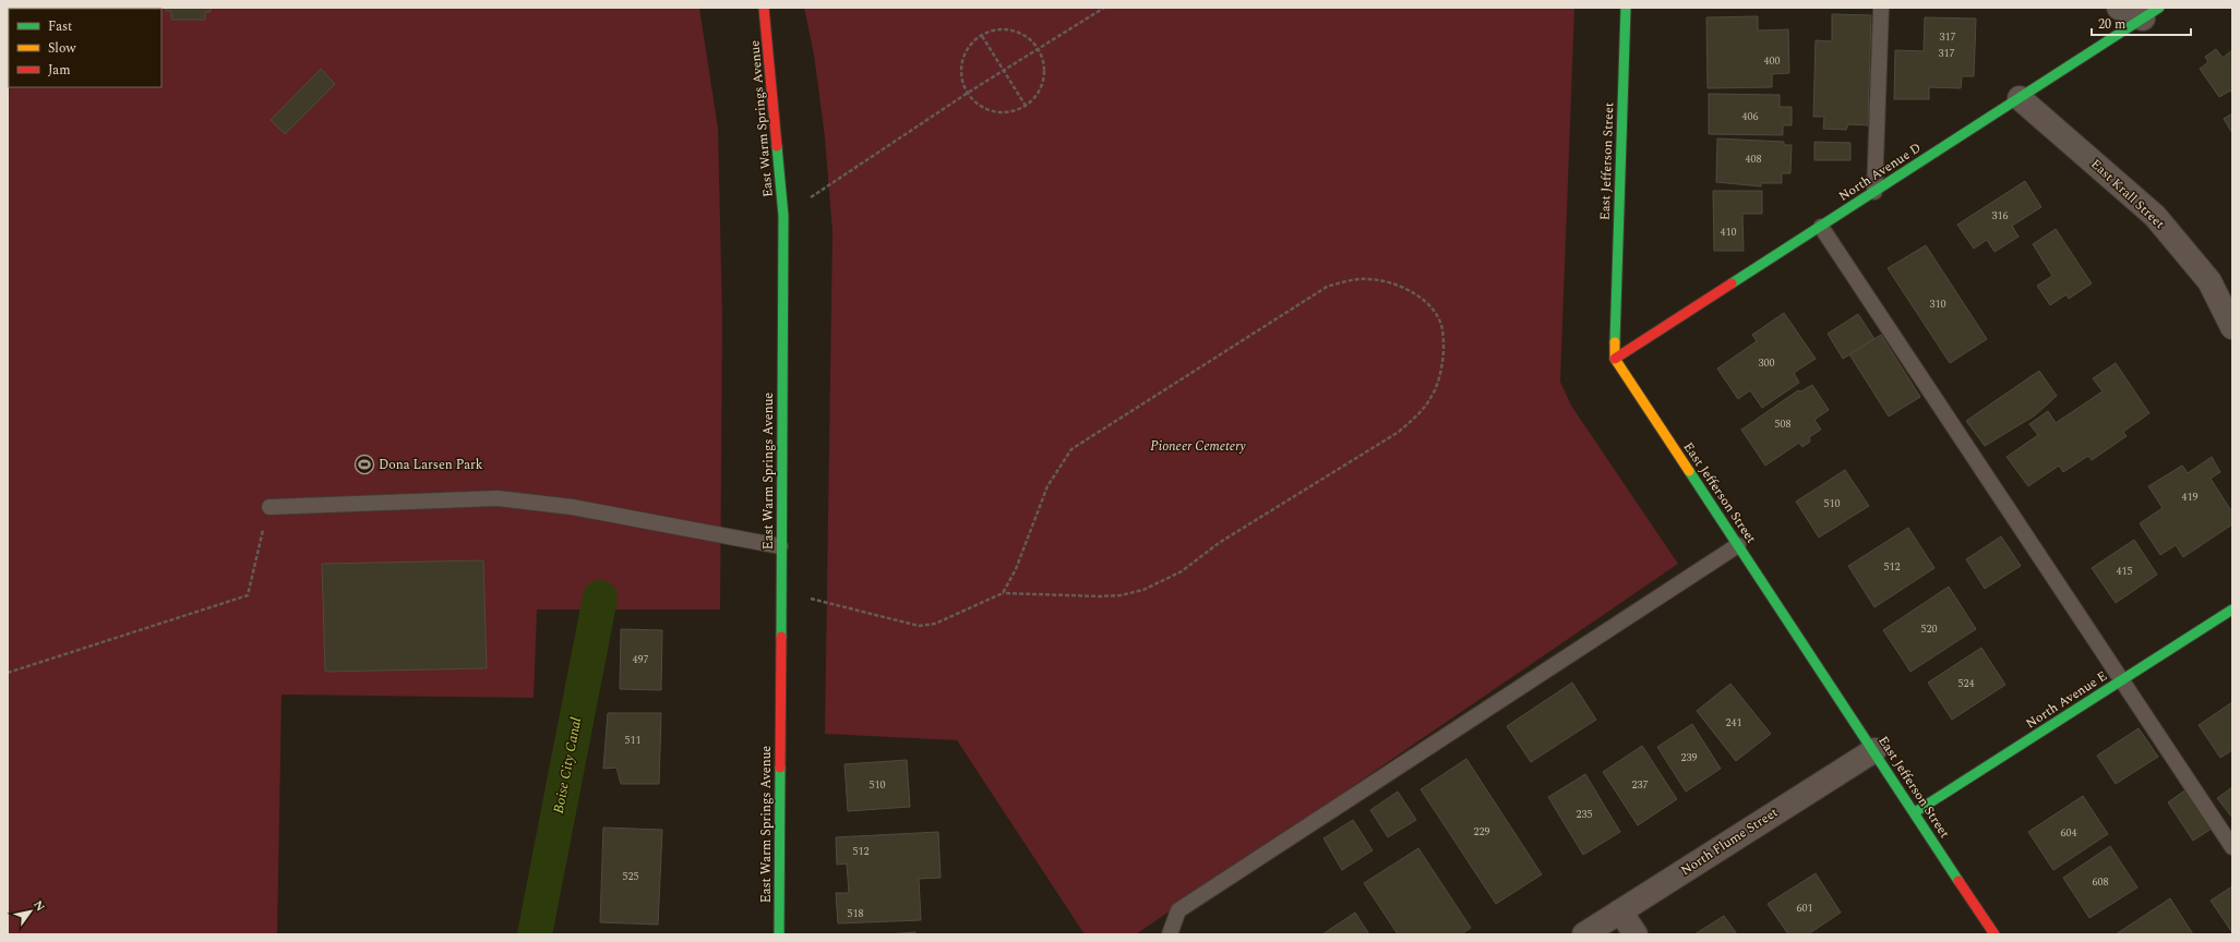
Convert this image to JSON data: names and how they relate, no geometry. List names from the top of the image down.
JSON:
{
  "streets": {
    "street": [
      "East Warm Springs Avenue",
      "East Jefferson Street",
      "North Avenue D",
      "East Krall Street",
      "North Avenue E",
      "North Flume Street"
    ]
  },
  "crossings": [
    ["East Jefferson Street", "North Avenue D"],
    ["East Jefferson Street", "North Avenue E"],
    ["East Jefferson Street", "North Flume Street"],
    ["North Avenue D", "East Krall Street"]
  ],
  "water": ["Boise City Canal"],
  "parks": ["Pioneer Cemetery"],
  "places": {
    "sports": ["Dona Larsen Park"]
  },
  "house_numbers": [
    "317",
    "317",
    "400",
    "406",
    "408",
    "316",
    "410",
    "310",
    "300",
    "508",
    "419",
    "510",
    "512",
    "415",
    "520",
    "497",
    "524",
    "241",
    "511",
    "239",
    "510",
    "237",
    "235",
    "229",
    "604",
    "512",
    "525",
    "608",
    "601",
    "518"
  ],
  "legend": ["Fast", "Slow", "Jam"],
  "scale_bar": "20 m",
  "north": "top right"
}
